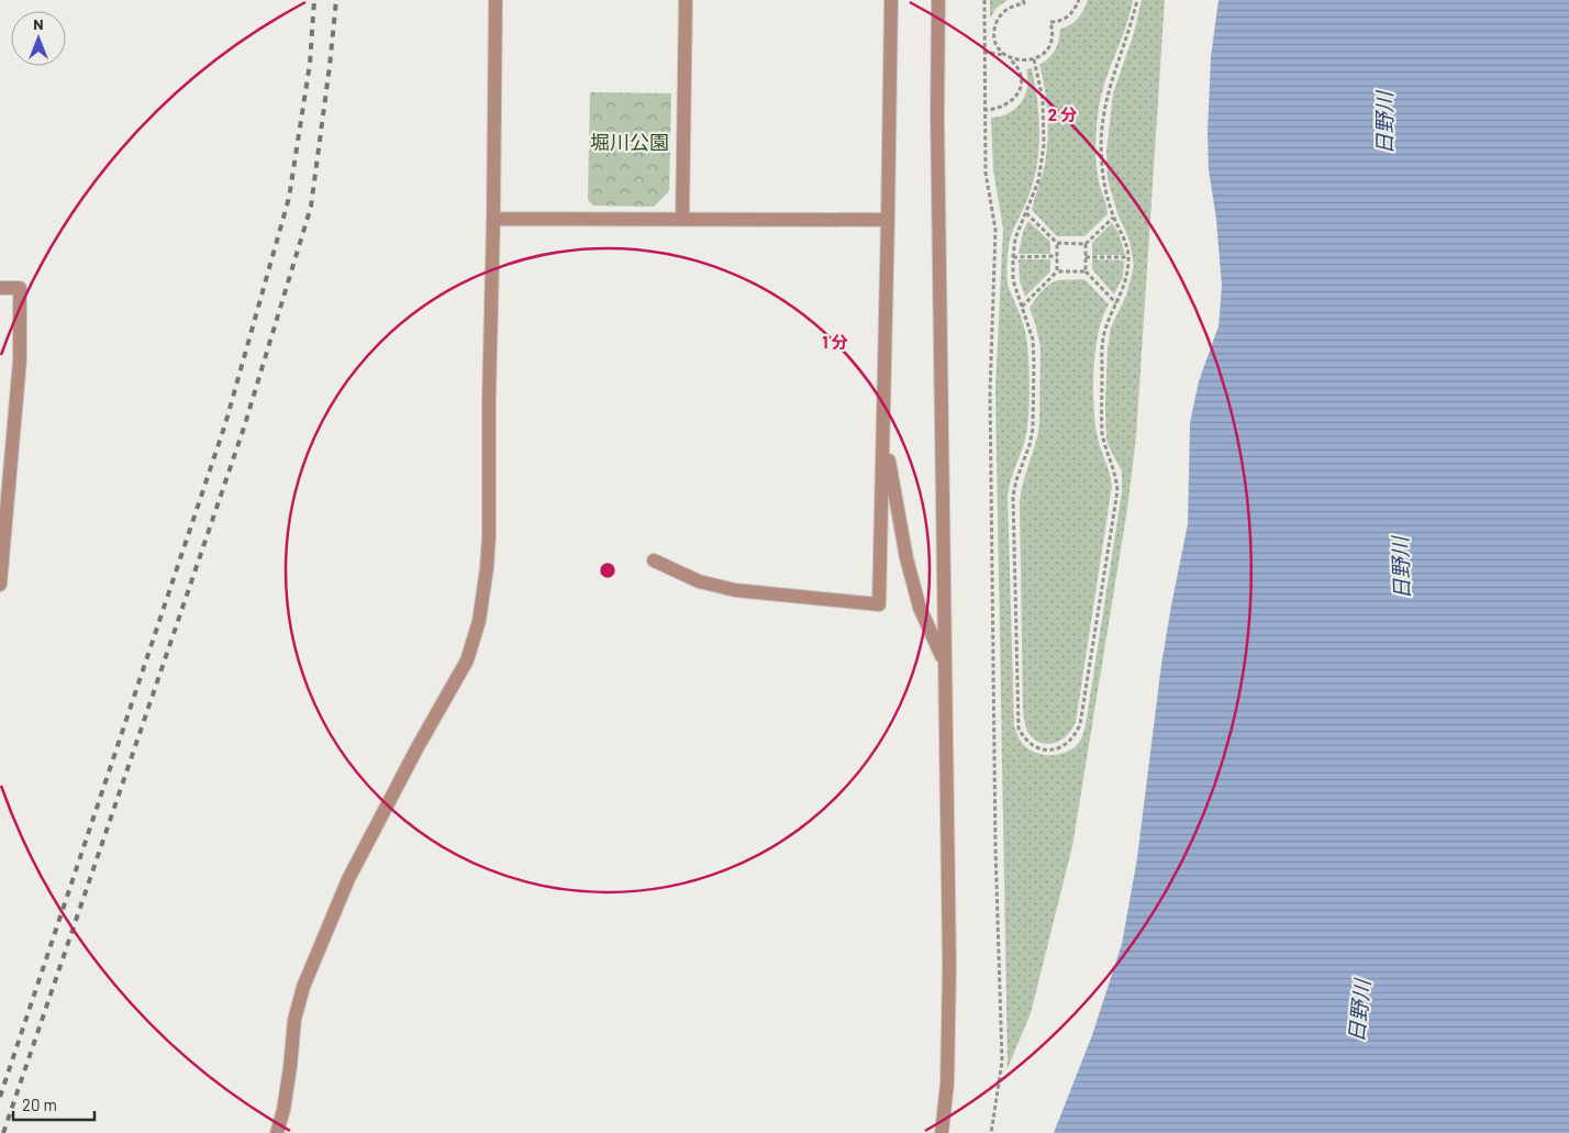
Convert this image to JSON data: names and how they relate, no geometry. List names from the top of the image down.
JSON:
{
  "water": ["日野川"],
  "parks": ["堀川公園"],
  "scale_bar": "20 m",
  "north": "top",
  "rings": ["2 分", "1 分"]
}
